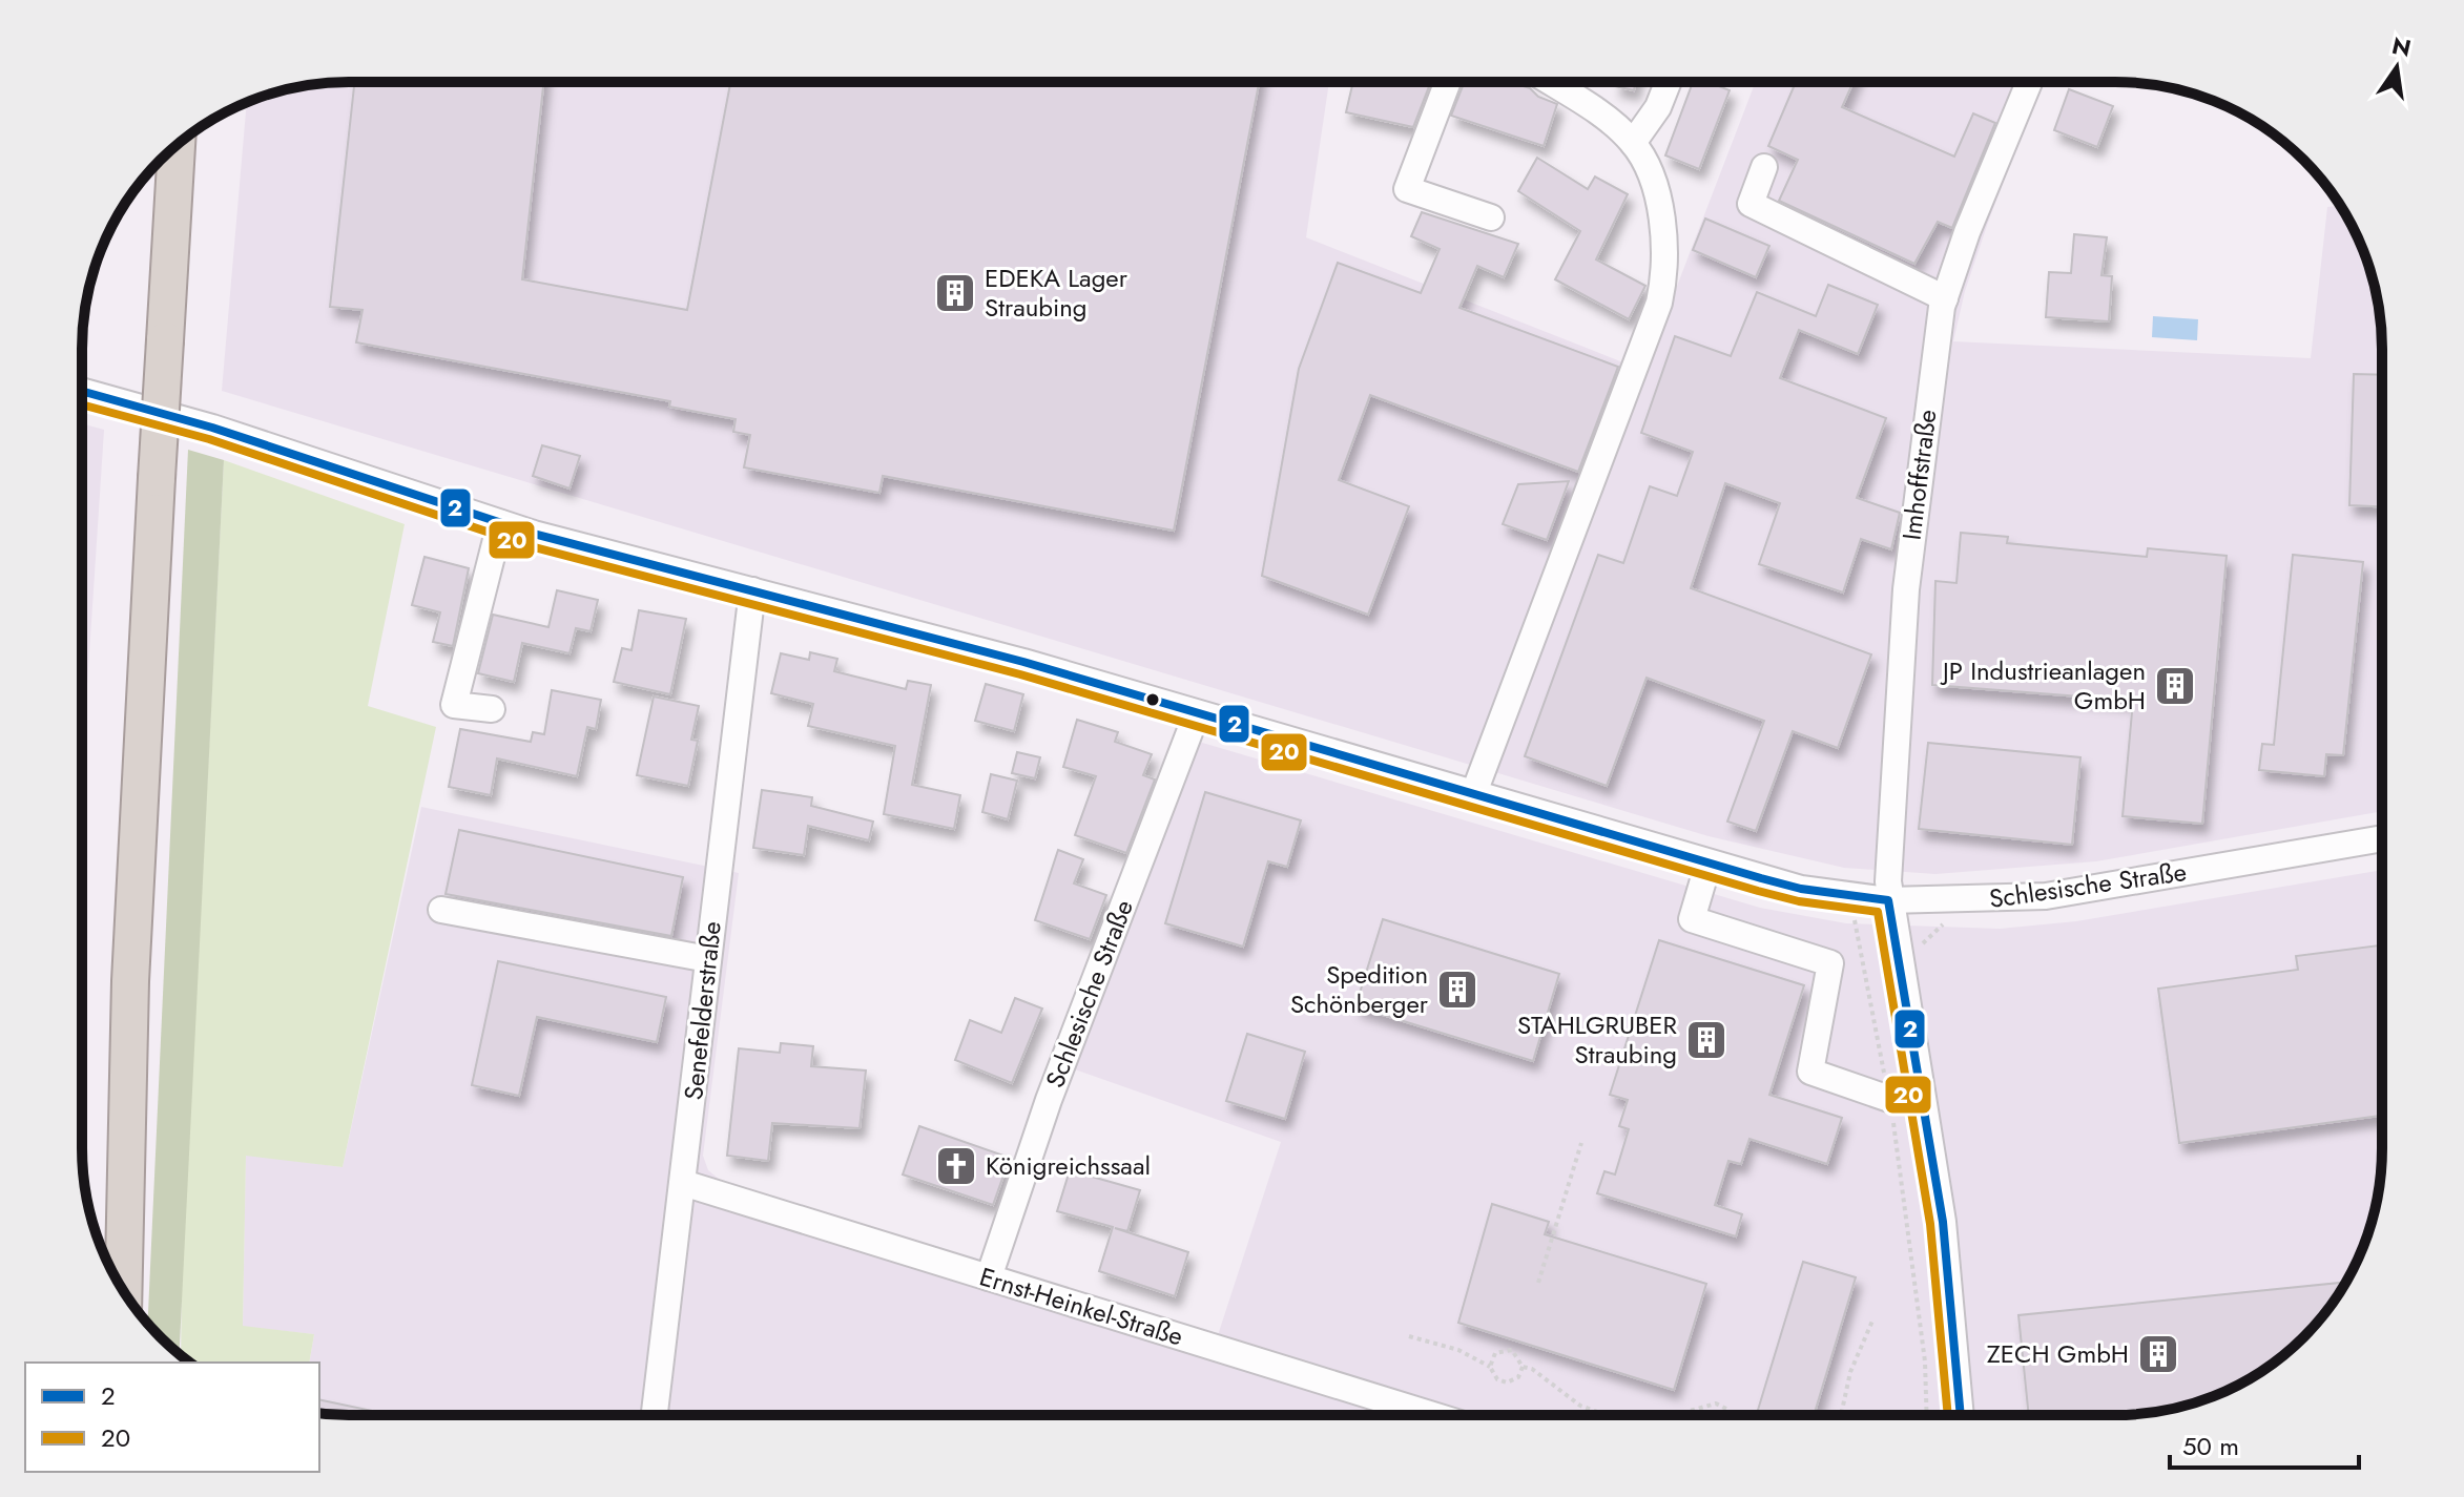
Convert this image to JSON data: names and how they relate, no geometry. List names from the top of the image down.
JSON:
{
  "streets": {
    "street": [
      "Imhoffstraße",
      "Schlesische Straße",
      "Senefelderstraße",
      "Ernst-Heinkel-Straße"
    ]
  },
  "crossings": [
    ["Imhoffstraße", "Schlesische Straße"],
    ["Schlesische Straße", "Senefelderstraße"],
    ["Schlesische Straße", "Ernst-Heinkel-Straße"],
    ["Senefelderstraße", "Ernst-Heinkel-Straße"]
  ],
  "places": {
    "building": [
      "EDEKA Lager Straubing",
      "JP Industrieanlagen GmbH",
      "Spedition Schönberger",
      "STAHLGRUBER Straubing",
      "ZECH GmbH"
    ],
    "church": ["Königreichssaal"]
  },
  "lines": ["transit line 2", "transit line 20"],
  "legend": ["2", "20"],
  "scale_bar": "50 m",
  "north": "top"
}
